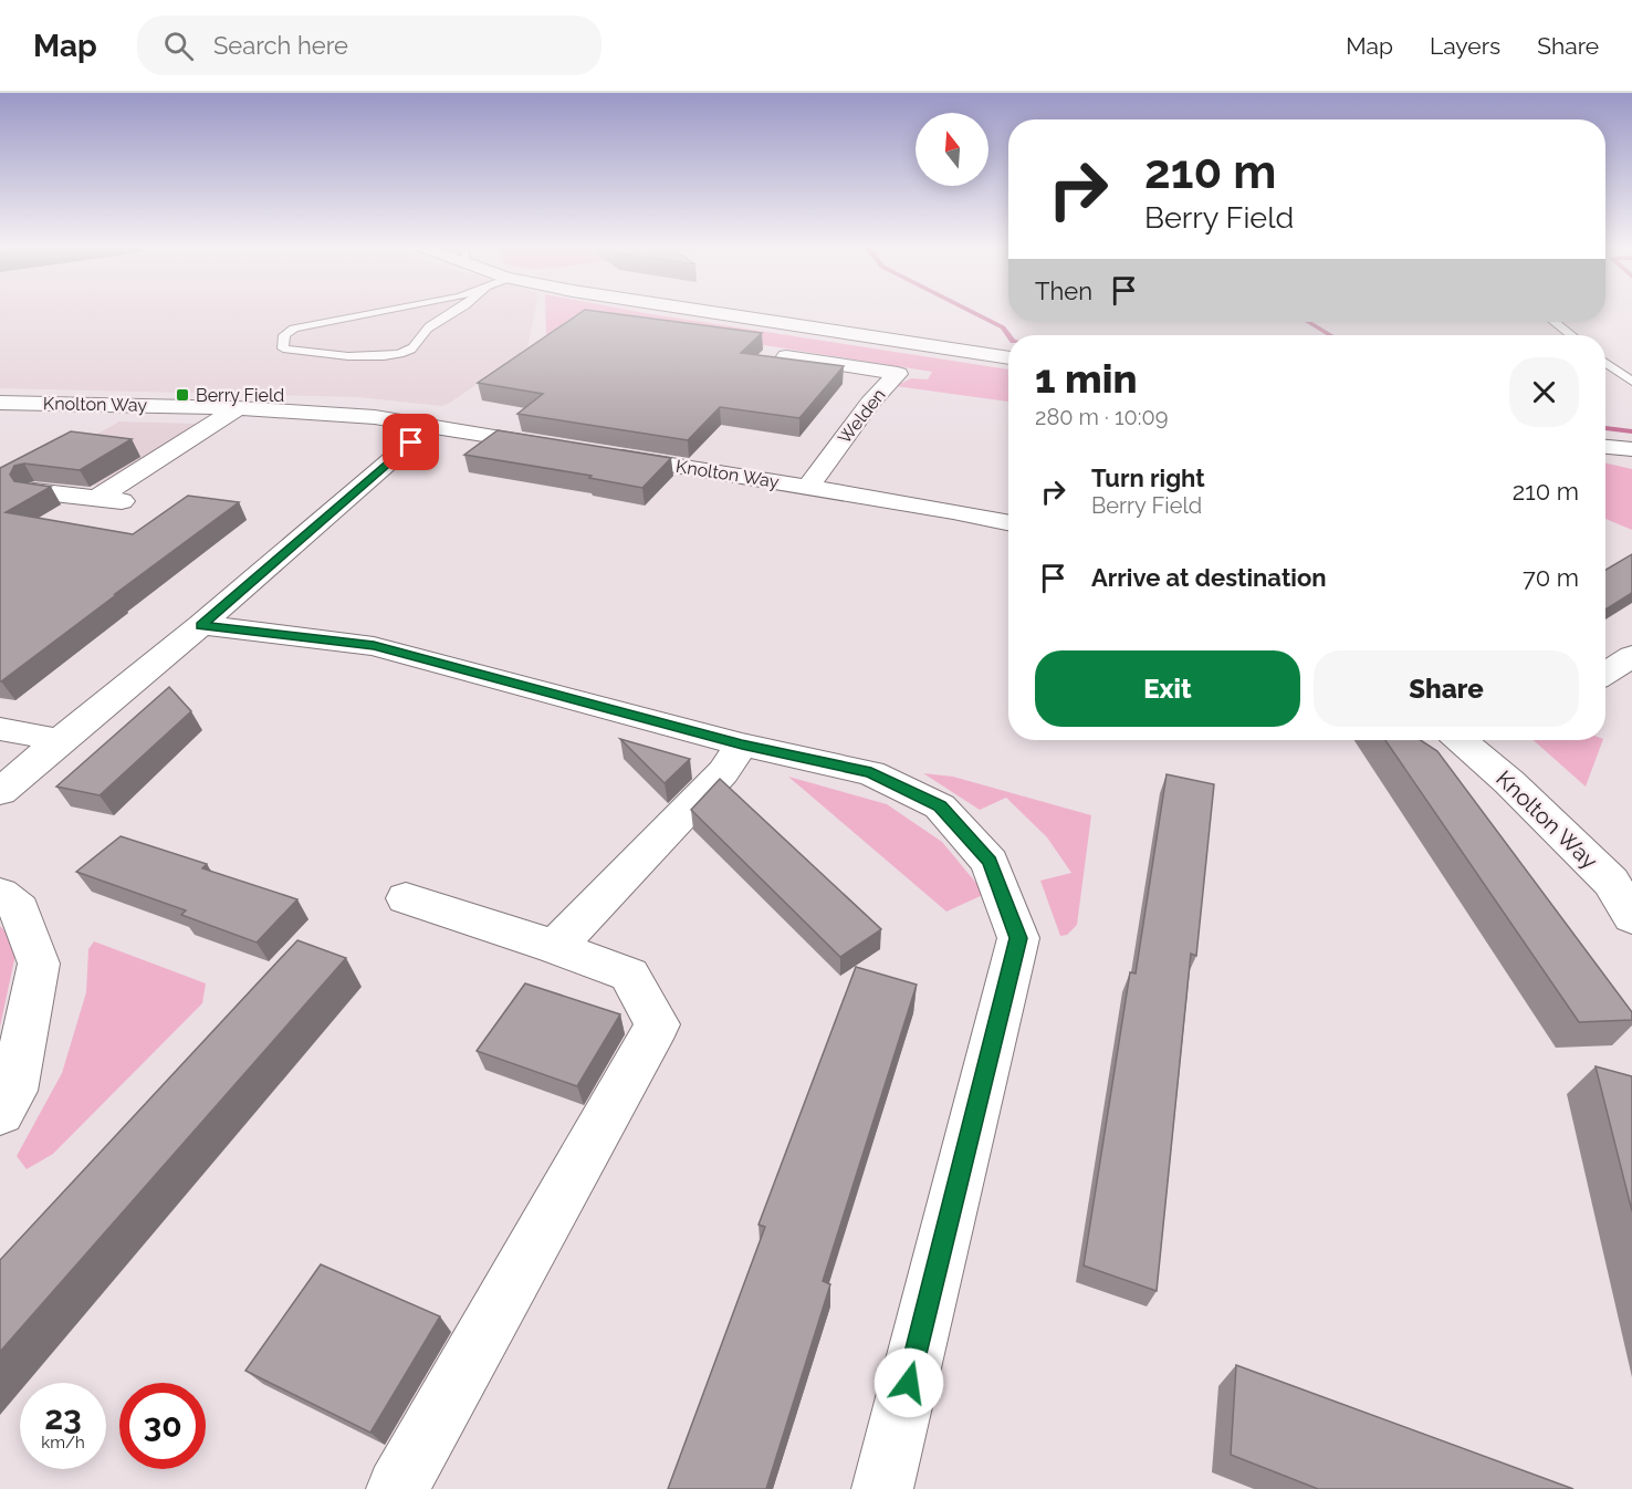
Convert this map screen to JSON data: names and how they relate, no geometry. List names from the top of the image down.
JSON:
{
  "streets": {
    "street": ["Knolton Way", "Welden"]
  },
  "crossings": [
    ["Knolton Way", "Welden"]
  ],
  "places": {
    "transit": ["Berry Field"]
  },
  "north": "top",
  "page": {
    "header": "Map",
    "search": "Search here",
    "nav": ["Map", "Layers", "Share"],
    "turn": ["210 m", "Berry Field"],
    "then": "Then",
    "heading": ["1 min", "280 m · 10:09"],
    "list": [
      {
        "name": "Turn right",
        "note": "Berry Field",
        "value": "210 m"
      },
      {
        "name": "Arrive at destination",
        "value": "70 m"
      }
    ],
    "buttons": ["Exit", "Share"],
    "speed": "23 km/h",
    "limit": "30"
  }
}
